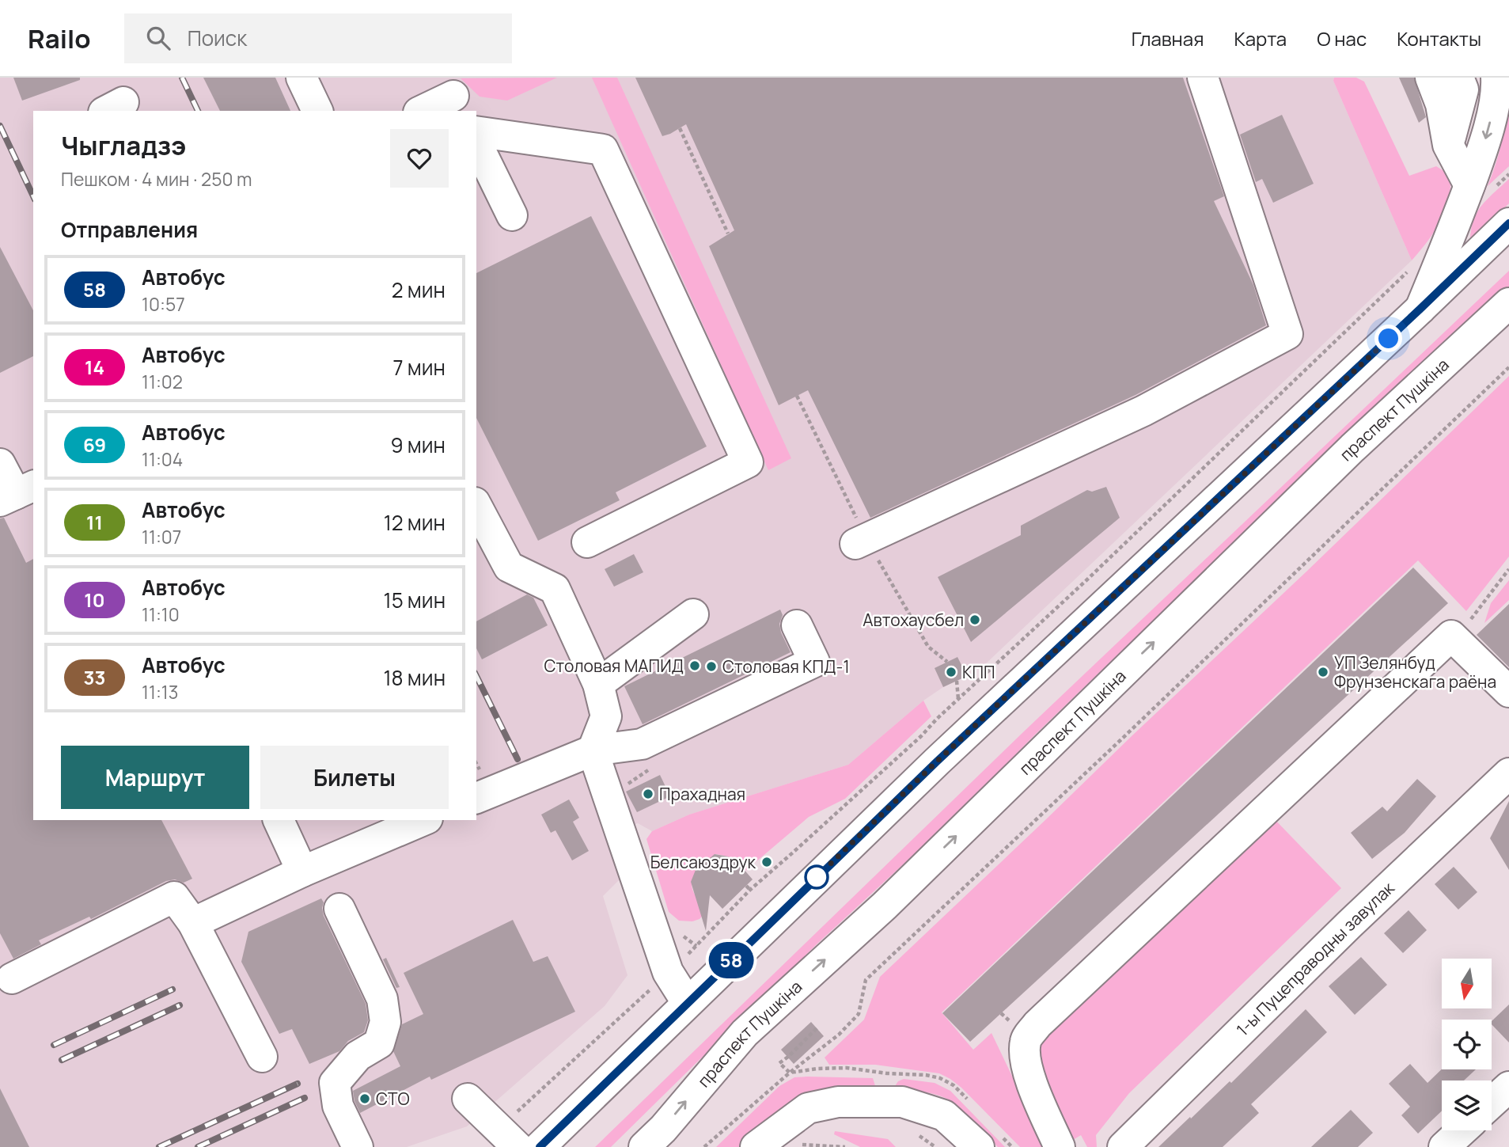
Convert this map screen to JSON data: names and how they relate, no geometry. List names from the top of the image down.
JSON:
{
  "streets": {
    "main road": ["праспект Пушкіна", "1-ы Пуцеправодны завулак"]
  },
  "places": [
    "Автохаусбел",
    "Столовая МАПИД",
    "Столовая КПД-1",
    "КПП",
    "УП Зелянбуд Фрунзенскага раёна",
    "Прахадная",
    "Белсаюздрук",
    "СТО"
  ],
  "lines": ["bus line 58"],
  "north": "bottom",
  "page": {
    "header": "Railo",
    "search": "Поиск",
    "nav": [
      "Главная",
      "Карта",
      "О нас",
      "Контакты"
    ],
    "on_map": "58",
    "heading": [
      ["Чыгладзэ", "Пешком · 4 мин · 250 m"],
      "Отправления"
    ],
    "list": [
      {
        "mark": "58",
        "name": "Автобус",
        "note": "10:57",
        "value": "2 мин"
      },
      {
        "mark": "14",
        "name": "Автобус",
        "note": "11:02",
        "value": "7 мин"
      },
      {
        "mark": "69",
        "name": "Автобус",
        "note": "11:04",
        "value": "9 мин"
      },
      {
        "mark": "11",
        "name": "Автобус",
        "note": "11:07",
        "value": "12 мин"
      },
      {
        "mark": "10",
        "name": "Автобус",
        "note": "11:10",
        "value": "15 мин"
      },
      {
        "mark": "33",
        "name": "Автобус",
        "note": "11:13",
        "value": "18 мин"
      }
    ],
    "buttons": ["Маршрут", "Билеты"]
  }
}
